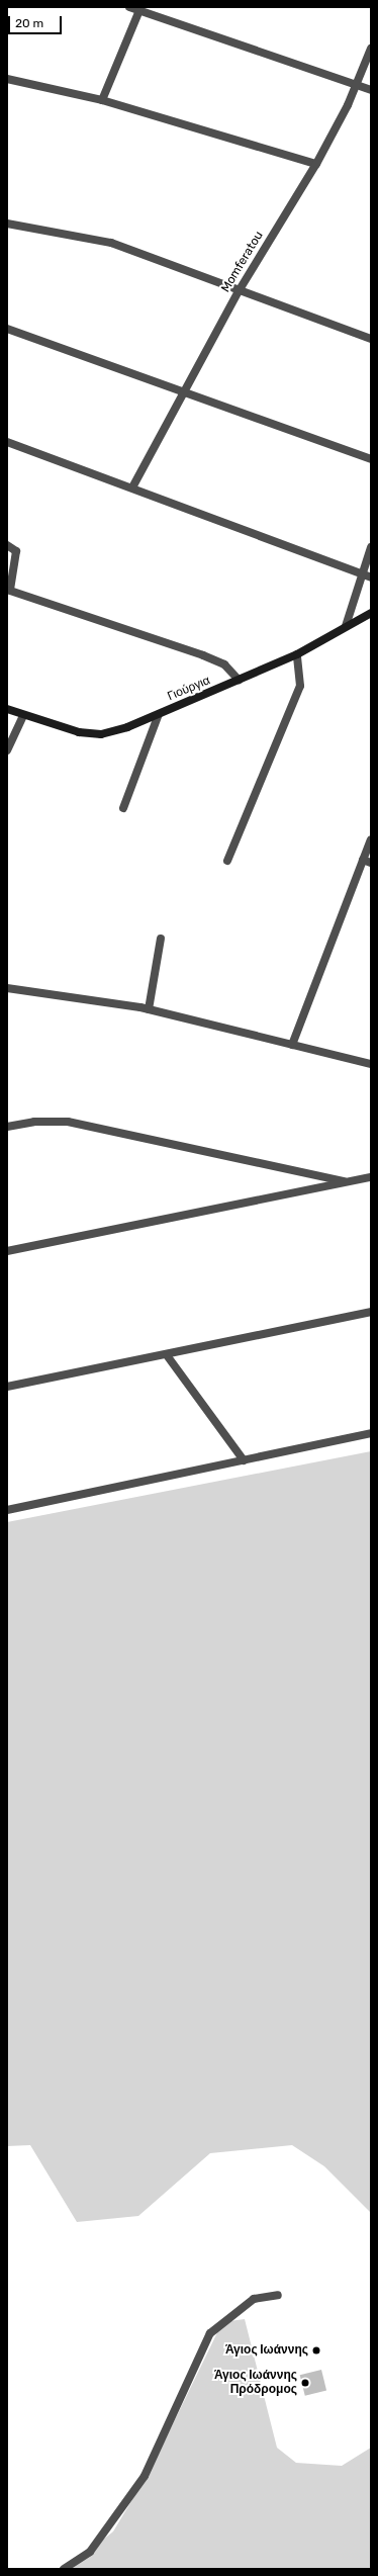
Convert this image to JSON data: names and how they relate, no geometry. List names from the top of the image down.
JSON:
{
  "streets": {
    "street": ["Momferatou", "Γιούργια"]
  },
  "places": ["Άγιος Ιωάννης", "Άγιος Ιωάννης Πρόδρομος"],
  "scale_bar": "20 m"
}
